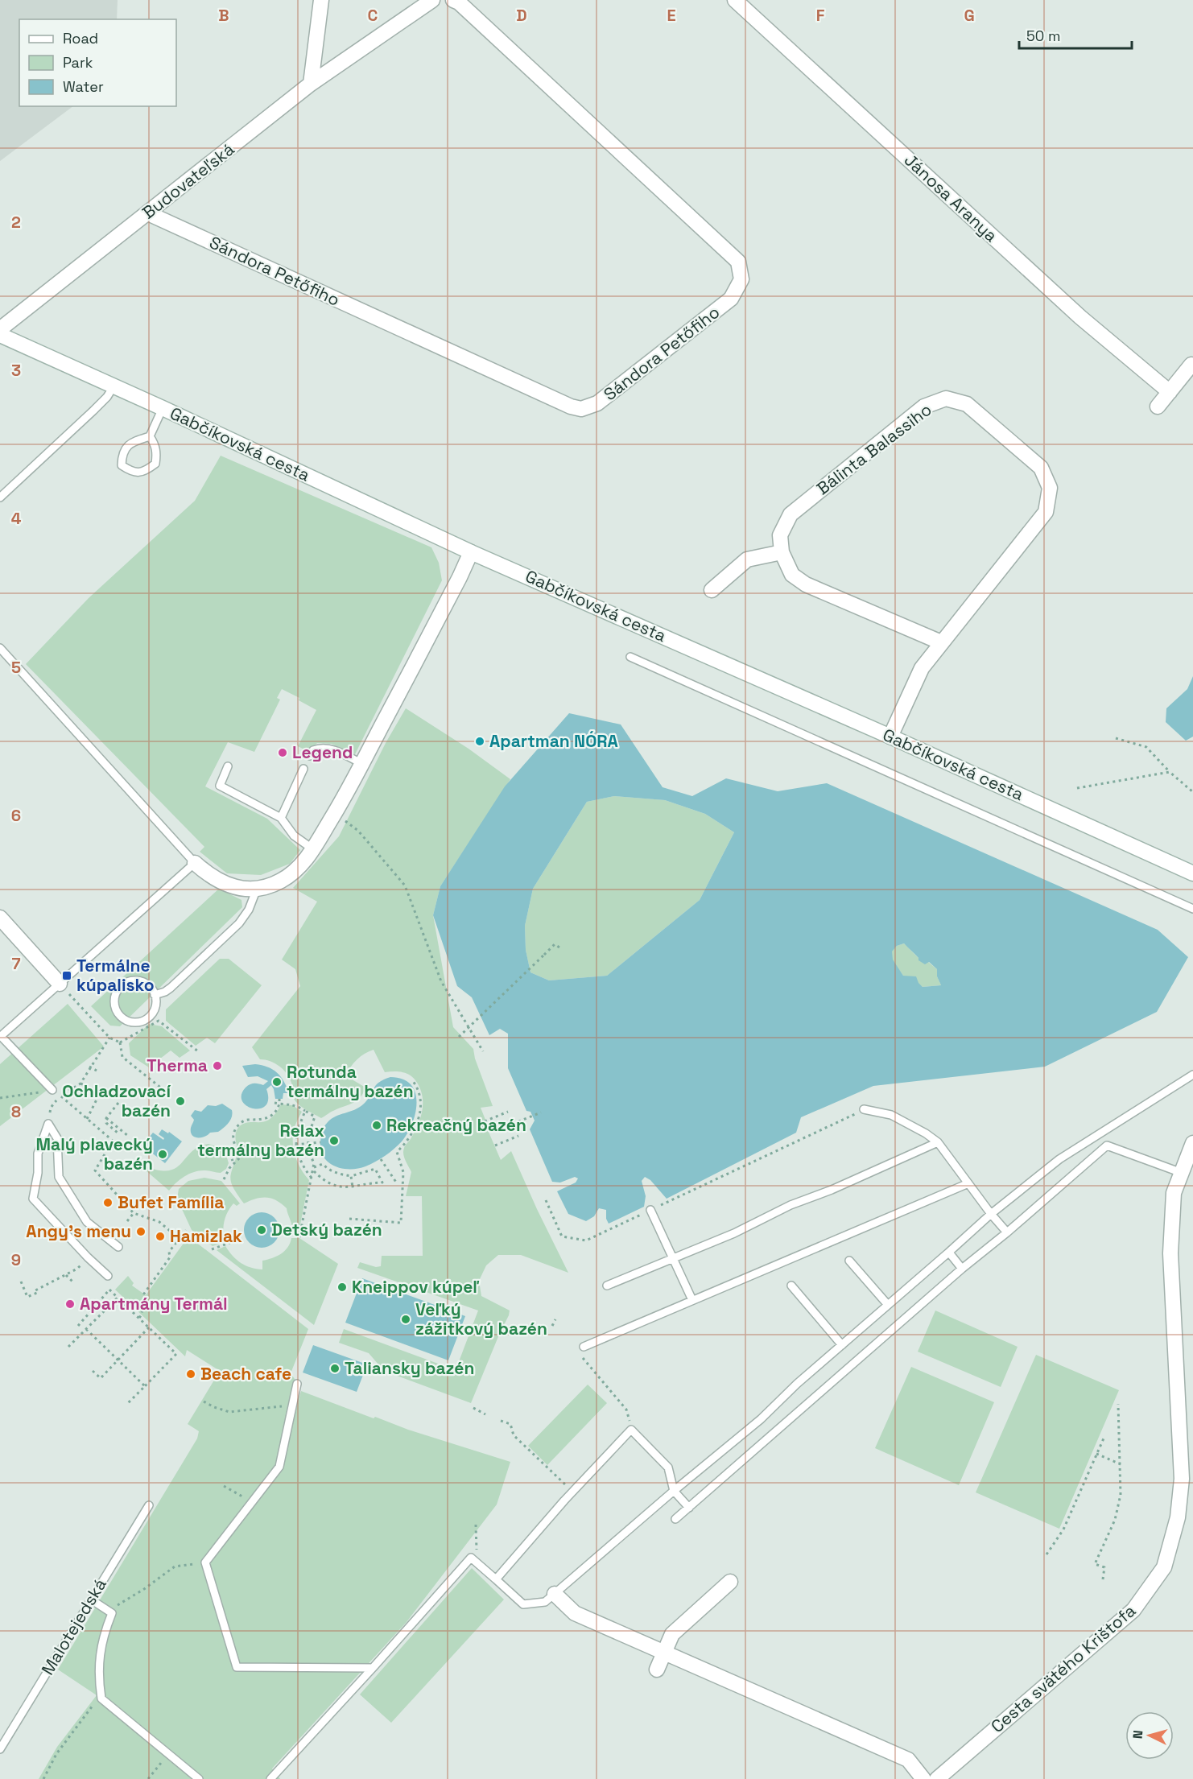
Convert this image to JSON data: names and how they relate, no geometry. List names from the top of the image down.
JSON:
{
  "streets": {
    "street": [
      "Budovateľská",
      "Jánosa Aranya",
      "Sándora Petőfiho",
      "Gabčíkovská cesta",
      "Bálinta Balassiho",
      "Cesta svätého Krištofa"
    ],
    "lane": ["Malotejedská"]
  },
  "crossings": [
    ["Budovateľská", "Sándora Petőfiho"],
    ["Gabčíkovská cesta", "Bálinta Balassiho"]
  ],
  "places": {
    "other": [
      "Apartman NÓRA",
      "Legend",
      "Therma",
      "Rotunda termálny bazén",
      "Ochladzovací bazén",
      "Rekreačný bazén",
      "Relax termálny bazén",
      "Malý plavecký bazén",
      "Bufet Família",
      "Detský bazén",
      "Angy's menu",
      "Hamizlak",
      "Kneippov kúpeľ",
      "Apartmány Termál",
      "Veľký zážitkový bazén",
      "Taliansky bazén",
      "Beach cafe"
    ],
    "transit": ["Termálne kúpalisko"]
  },
  "legend": ["Road", "Park", "Water"],
  "scale_bar": "50 m",
  "north": "left",
  "grid": {
    "columns": [
      "B",
      "C",
      "D",
      "E",
      "F",
      "G"
    ],
    "rows": [
      "2",
      "3",
      "4",
      "5",
      "6",
      "7",
      "8",
      "9"
    ]
  }
}
